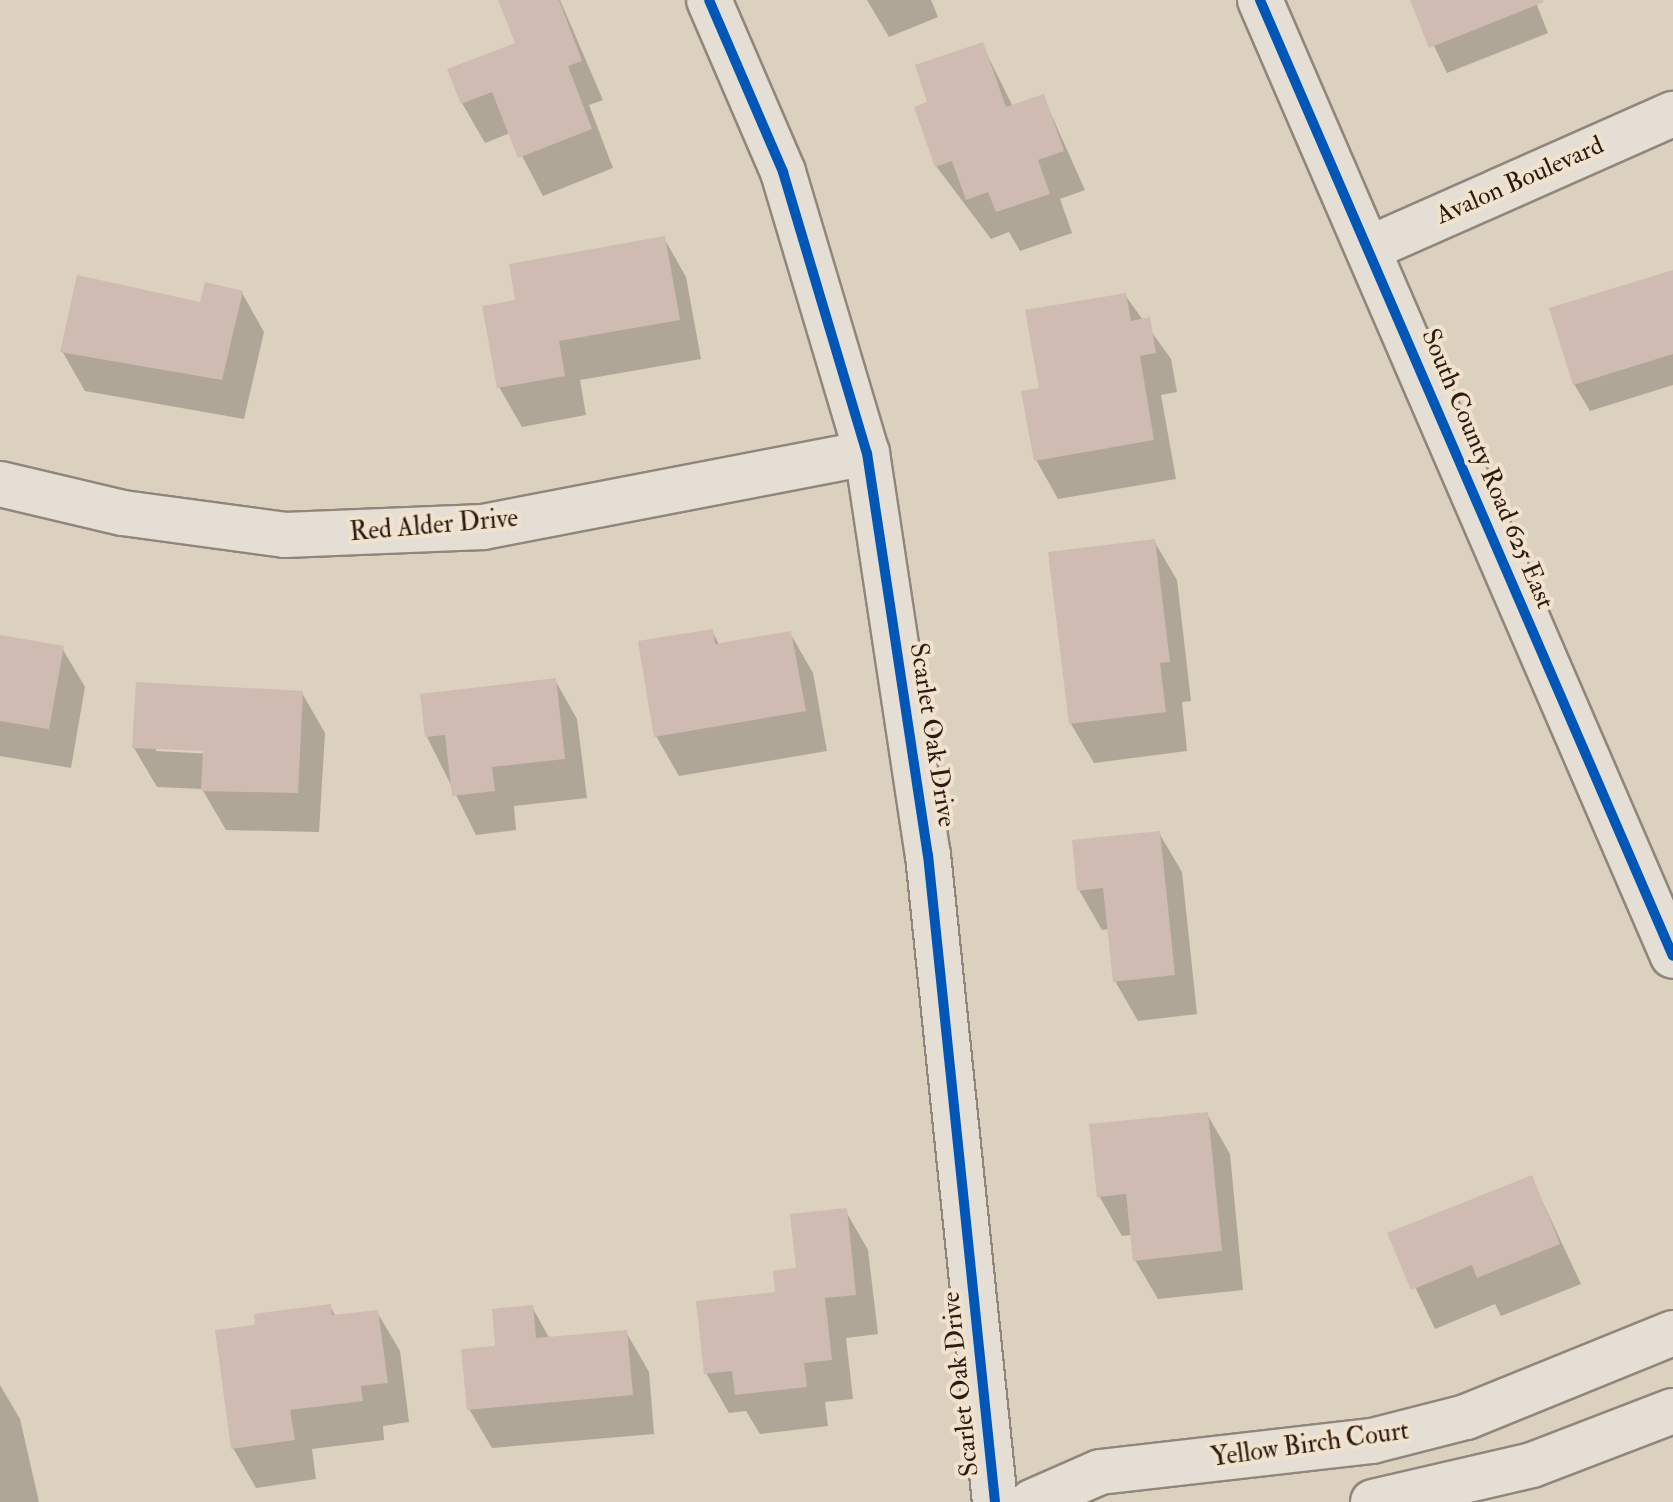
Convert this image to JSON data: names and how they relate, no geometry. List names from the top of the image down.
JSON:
{
  "streets": {
    "street": [
      "Avalon Boulevard",
      "South County Road 625 East",
      "Red Alder Drive",
      "Scarlet Oak Drive",
      "Yellow Birch Court"
    ]
  },
  "crossings": [
    ["Avalon Boulevard", "South County Road 625 East"],
    ["Red Alder Drive", "Scarlet Oak Drive"]
  ]
}
